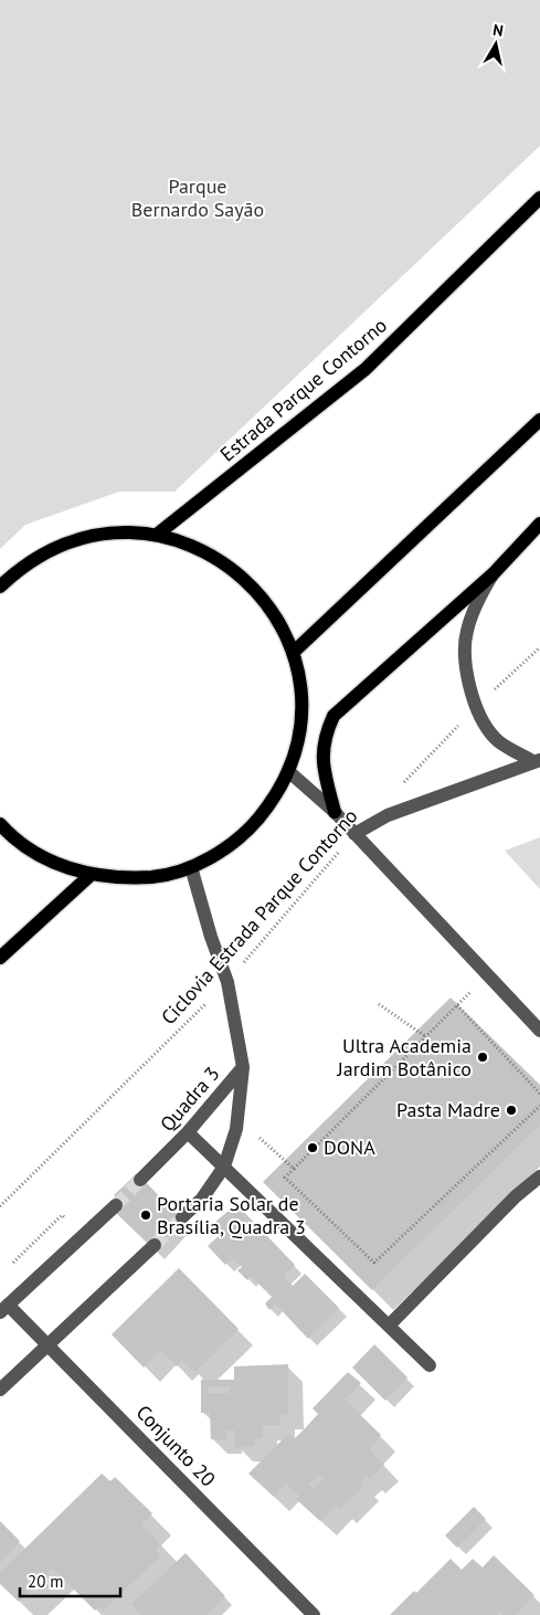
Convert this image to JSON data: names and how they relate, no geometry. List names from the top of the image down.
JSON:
{
  "streets": {
    "main road": ["Estrada Parque Contorno"],
    "street": ["Quadra 3", "Conjunto 20"],
    "path": ["Ciclovia Estrada Parque Contorno"]
  },
  "parks": ["Parque Bernardo Sayão"],
  "places": [
    "Ultra Academia Jardim Botânico",
    "Pasta Madre",
    "DONA",
    "Portaria Solar de Brasília, Quadra 3"
  ],
  "scale_bar": "20 m",
  "north": "top"
}
